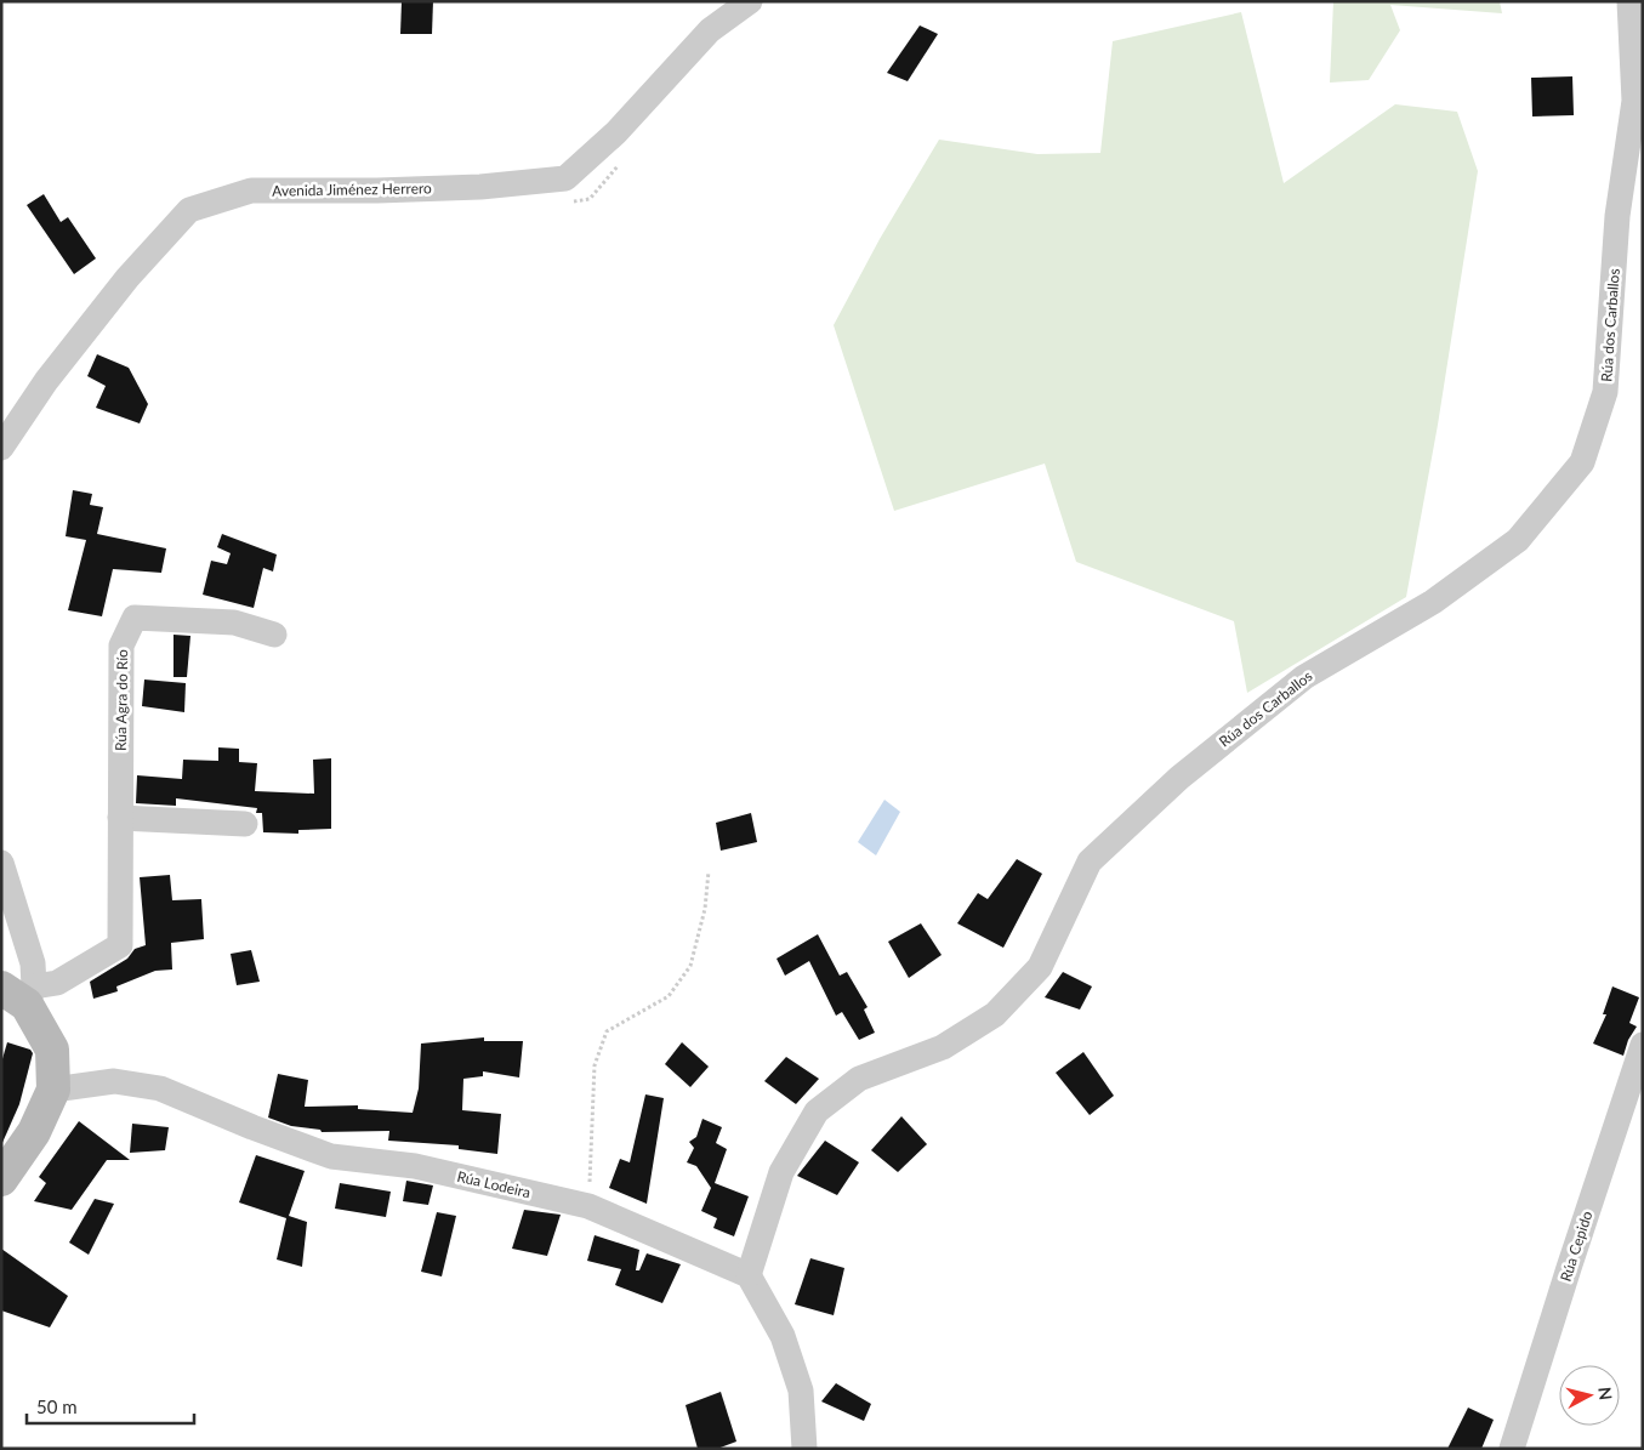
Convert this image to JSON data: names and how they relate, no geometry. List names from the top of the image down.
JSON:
{
  "streets": {
    "street": [
      "Avenida Jiménez Herrero",
      "Rúa dos Carballos",
      "Rúa Agra do Río",
      "Rúa Lodeira",
      "Rúa Cepido"
    ]
  },
  "crossings": [
    ["Rúa dos Carballos", "Rúa Lodeira"]
  ],
  "scale_bar": "50 m",
  "north": "right"
}
